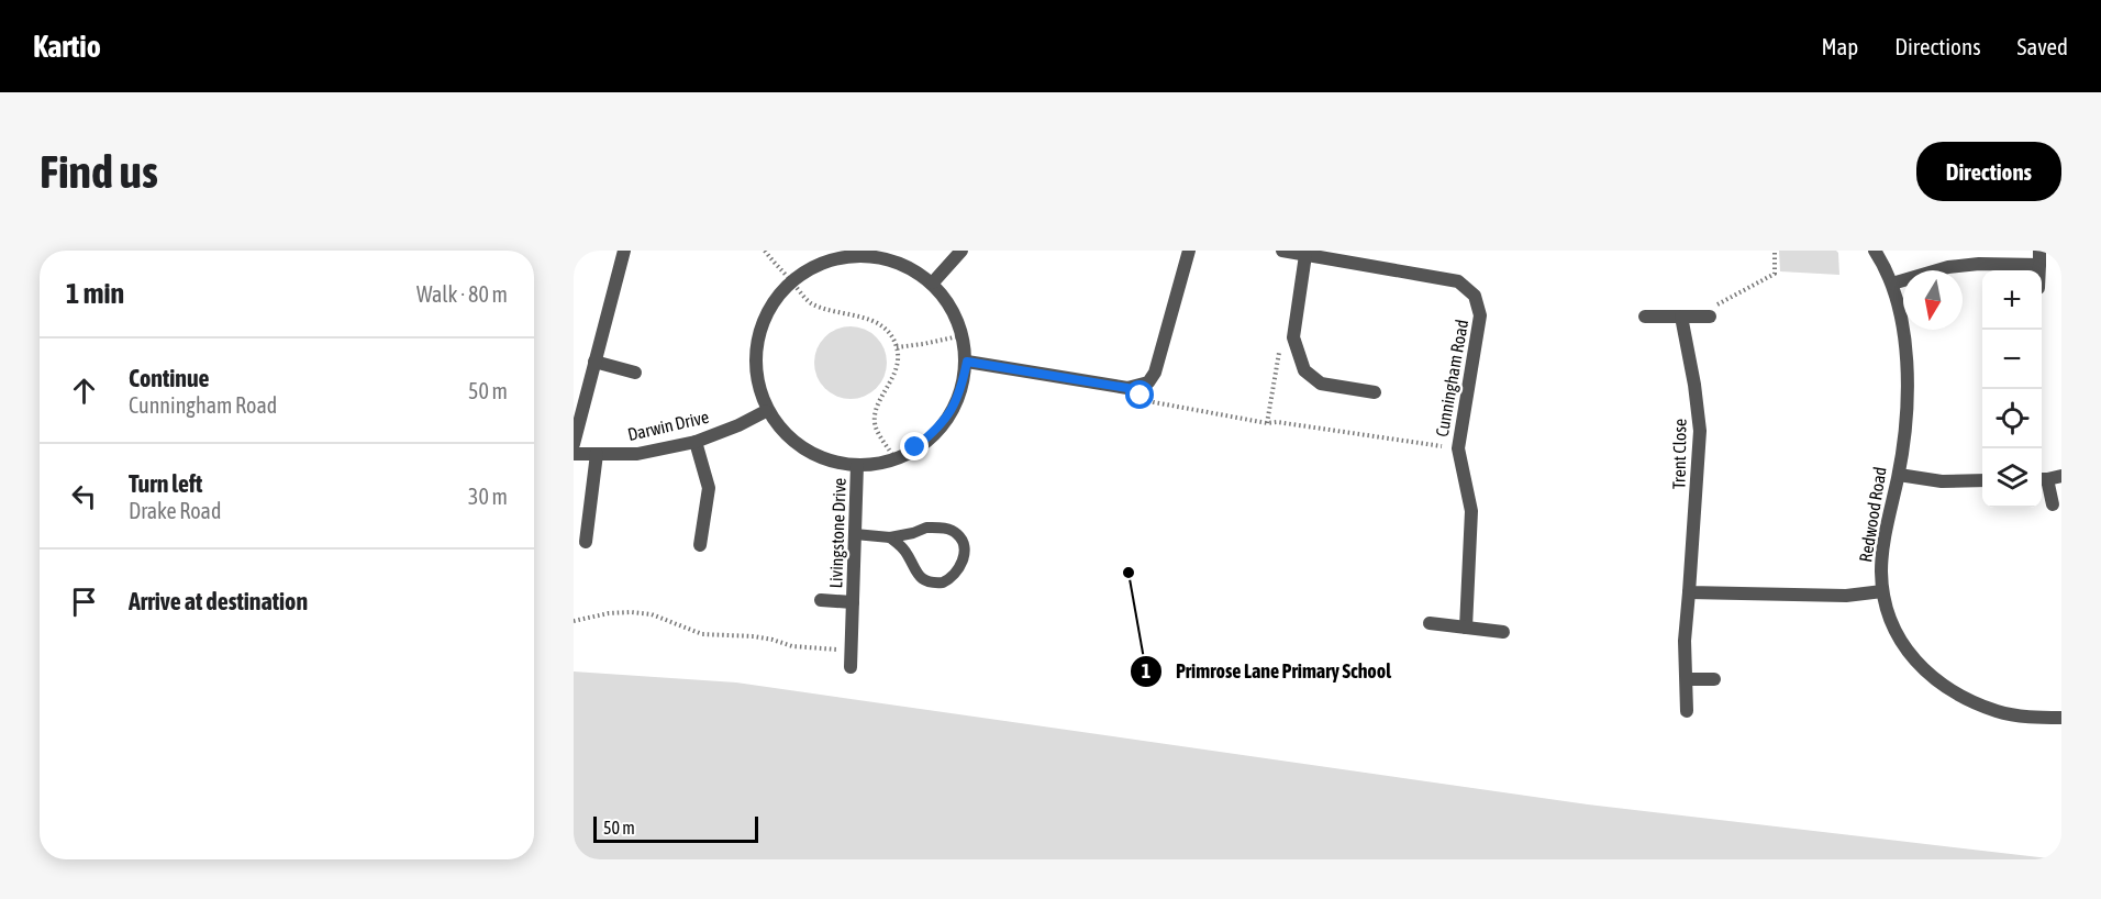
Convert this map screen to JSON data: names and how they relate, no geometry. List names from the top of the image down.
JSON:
{
  "streets": {
    "street": [
      "Cunningham Road",
      "Darwin Drive",
      "Trent Close",
      "Redwood Road",
      "Livingstone Drive"
    ]
  },
  "places": ["Primrose Lane Primary School"],
  "scale_bar": "50 m",
  "north": "bottom",
  "page": {
    "header": "Kartio",
    "nav": ["Map", "Directions", "Saved"],
    "buttons": "Directions",
    "title": "Find us",
    "heading": ["1 min", "Walk · 80 m"],
    "map_buttons": ["+", "−"],
    "list": [
      ["Continue", "Cunningham Road", "50 m"],
      ["Turn left", "Drake Road", "30 m"],
      "Arrive at destination"
    ],
    "scale": "50 m"
  }
}
